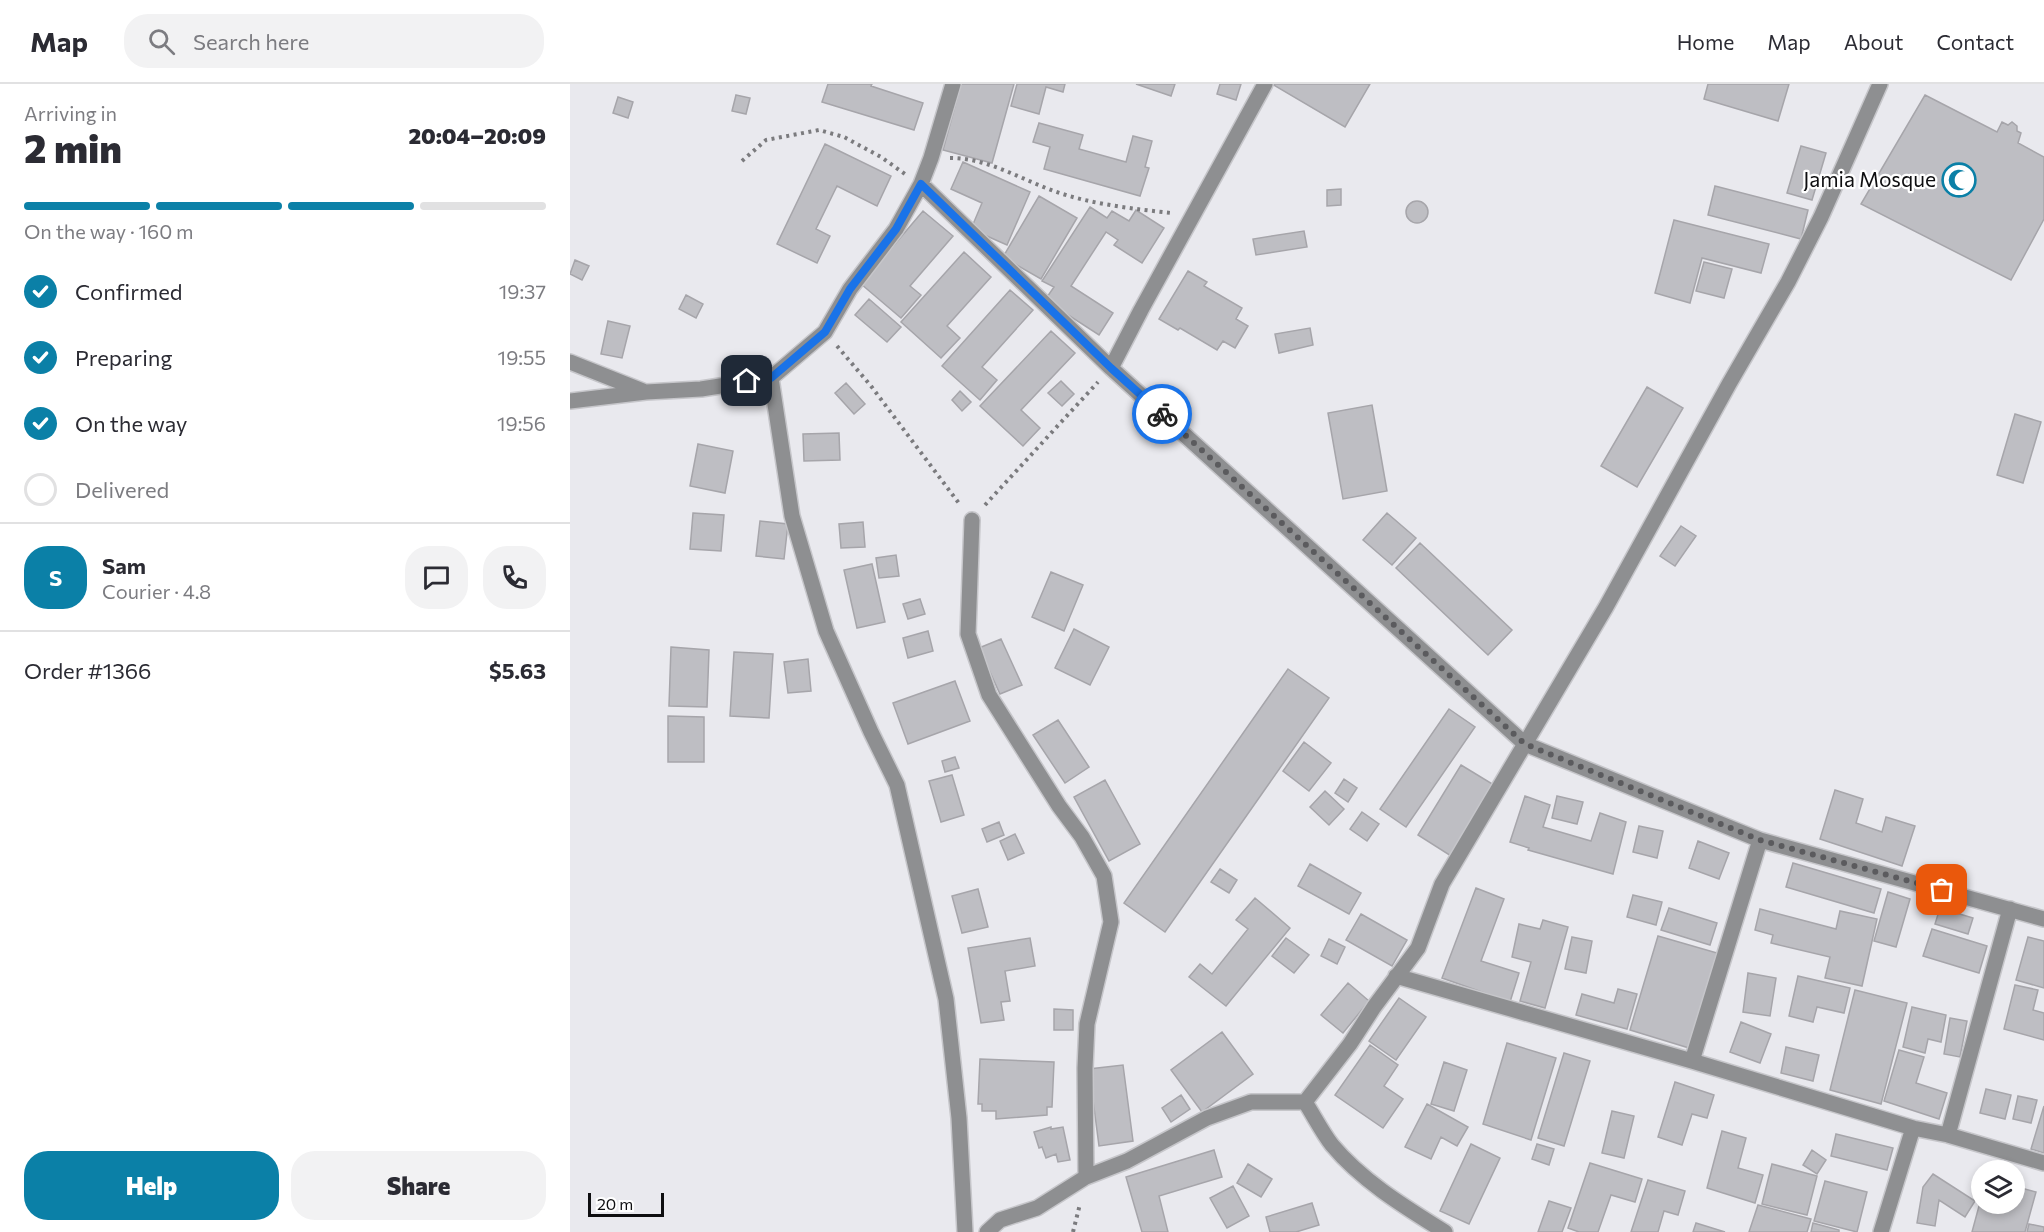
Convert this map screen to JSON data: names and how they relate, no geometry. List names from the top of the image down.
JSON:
{
  "places": {
    "mosque": ["Jamia Mosque"]
  },
  "scale_bar": "20 m",
  "page": {
    "header": "Map",
    "search": "Search here",
    "nav": [
      "Home",
      "Map",
      "About",
      "Contact"
    ],
    "heading": ["2 min", "Arriving in", "20:04–20:09"],
    "panel": [
      "Sam",
      "Courier · 4.8",
      "Order #1366",
      "$5.63"
    ],
    "bar": "On the way · 160 m",
    "list": [
      ["Confirmed", "19:37"],
      ["Preparing", "19:55"],
      ["On the way", "19:56"],
      "Delivered"
    ],
    "round": "S",
    "buttons": ["Help", "Share"],
    "scale": "20 m"
  }
}
